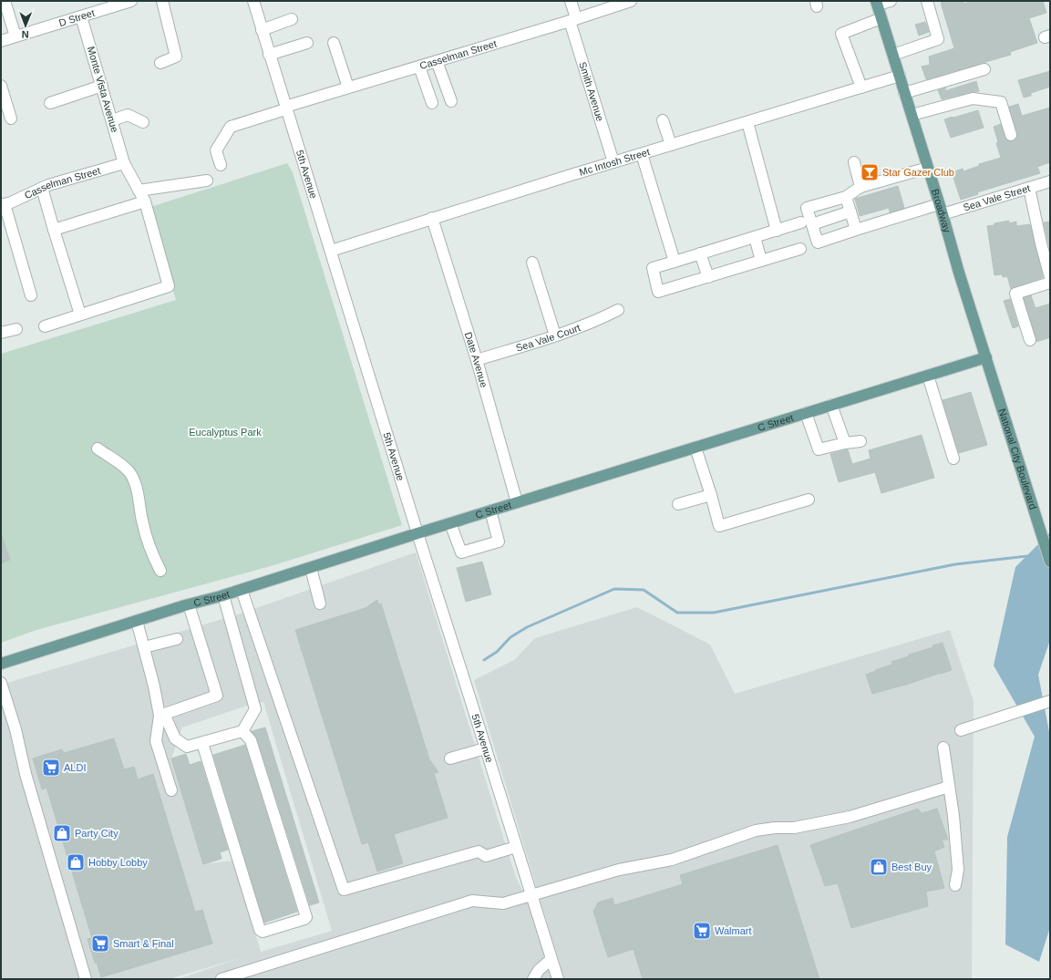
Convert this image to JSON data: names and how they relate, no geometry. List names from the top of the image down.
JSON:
{
  "streets": {
    "main road": ["Broadway", "C Street", "National City Boulevard"],
    "street": [
      "D Street",
      "Casselman Street",
      "Monte Vista Avenue",
      "Smith Avenue",
      "Mc Intosh Street",
      "5th Avenue",
      "Sea Vale Street",
      "Sea Vale Court",
      "Date Avenue"
    ]
  },
  "crossings": [
    ["D Street", "Monte Vista Avenue"],
    ["Casselman Street", "Monte Vista Avenue"],
    ["Casselman Street", "Smith Avenue"],
    ["Casselman Street", "5th Avenue"],
    ["Smith Avenue", "Mc Intosh Street"],
    ["Mc Intosh Street", "5th Avenue"],
    ["Mc Intosh Street", "Broadway"],
    ["Mc Intosh Street", "Date Avenue"],
    ["5th Avenue", "C Street"],
    ["Sea Vale Street", "Broadway"],
    ["Broadway", "C Street"],
    ["Broadway", "National City Boulevard"],
    ["Sea Vale Court", "Date Avenue"],
    ["Date Avenue", "C Street"],
    ["C Street", "National City Boulevard"]
  ],
  "parks": ["Eucalyptus Park"],
  "places": {
    "bar": ["Star Gazer Club"],
    "supermarket": ["ALDI", "Walmart", "Smart & Final"],
    "shop": ["Party City", "Hobby Lobby", "Best Buy"]
  },
  "north": "bottom"
}
